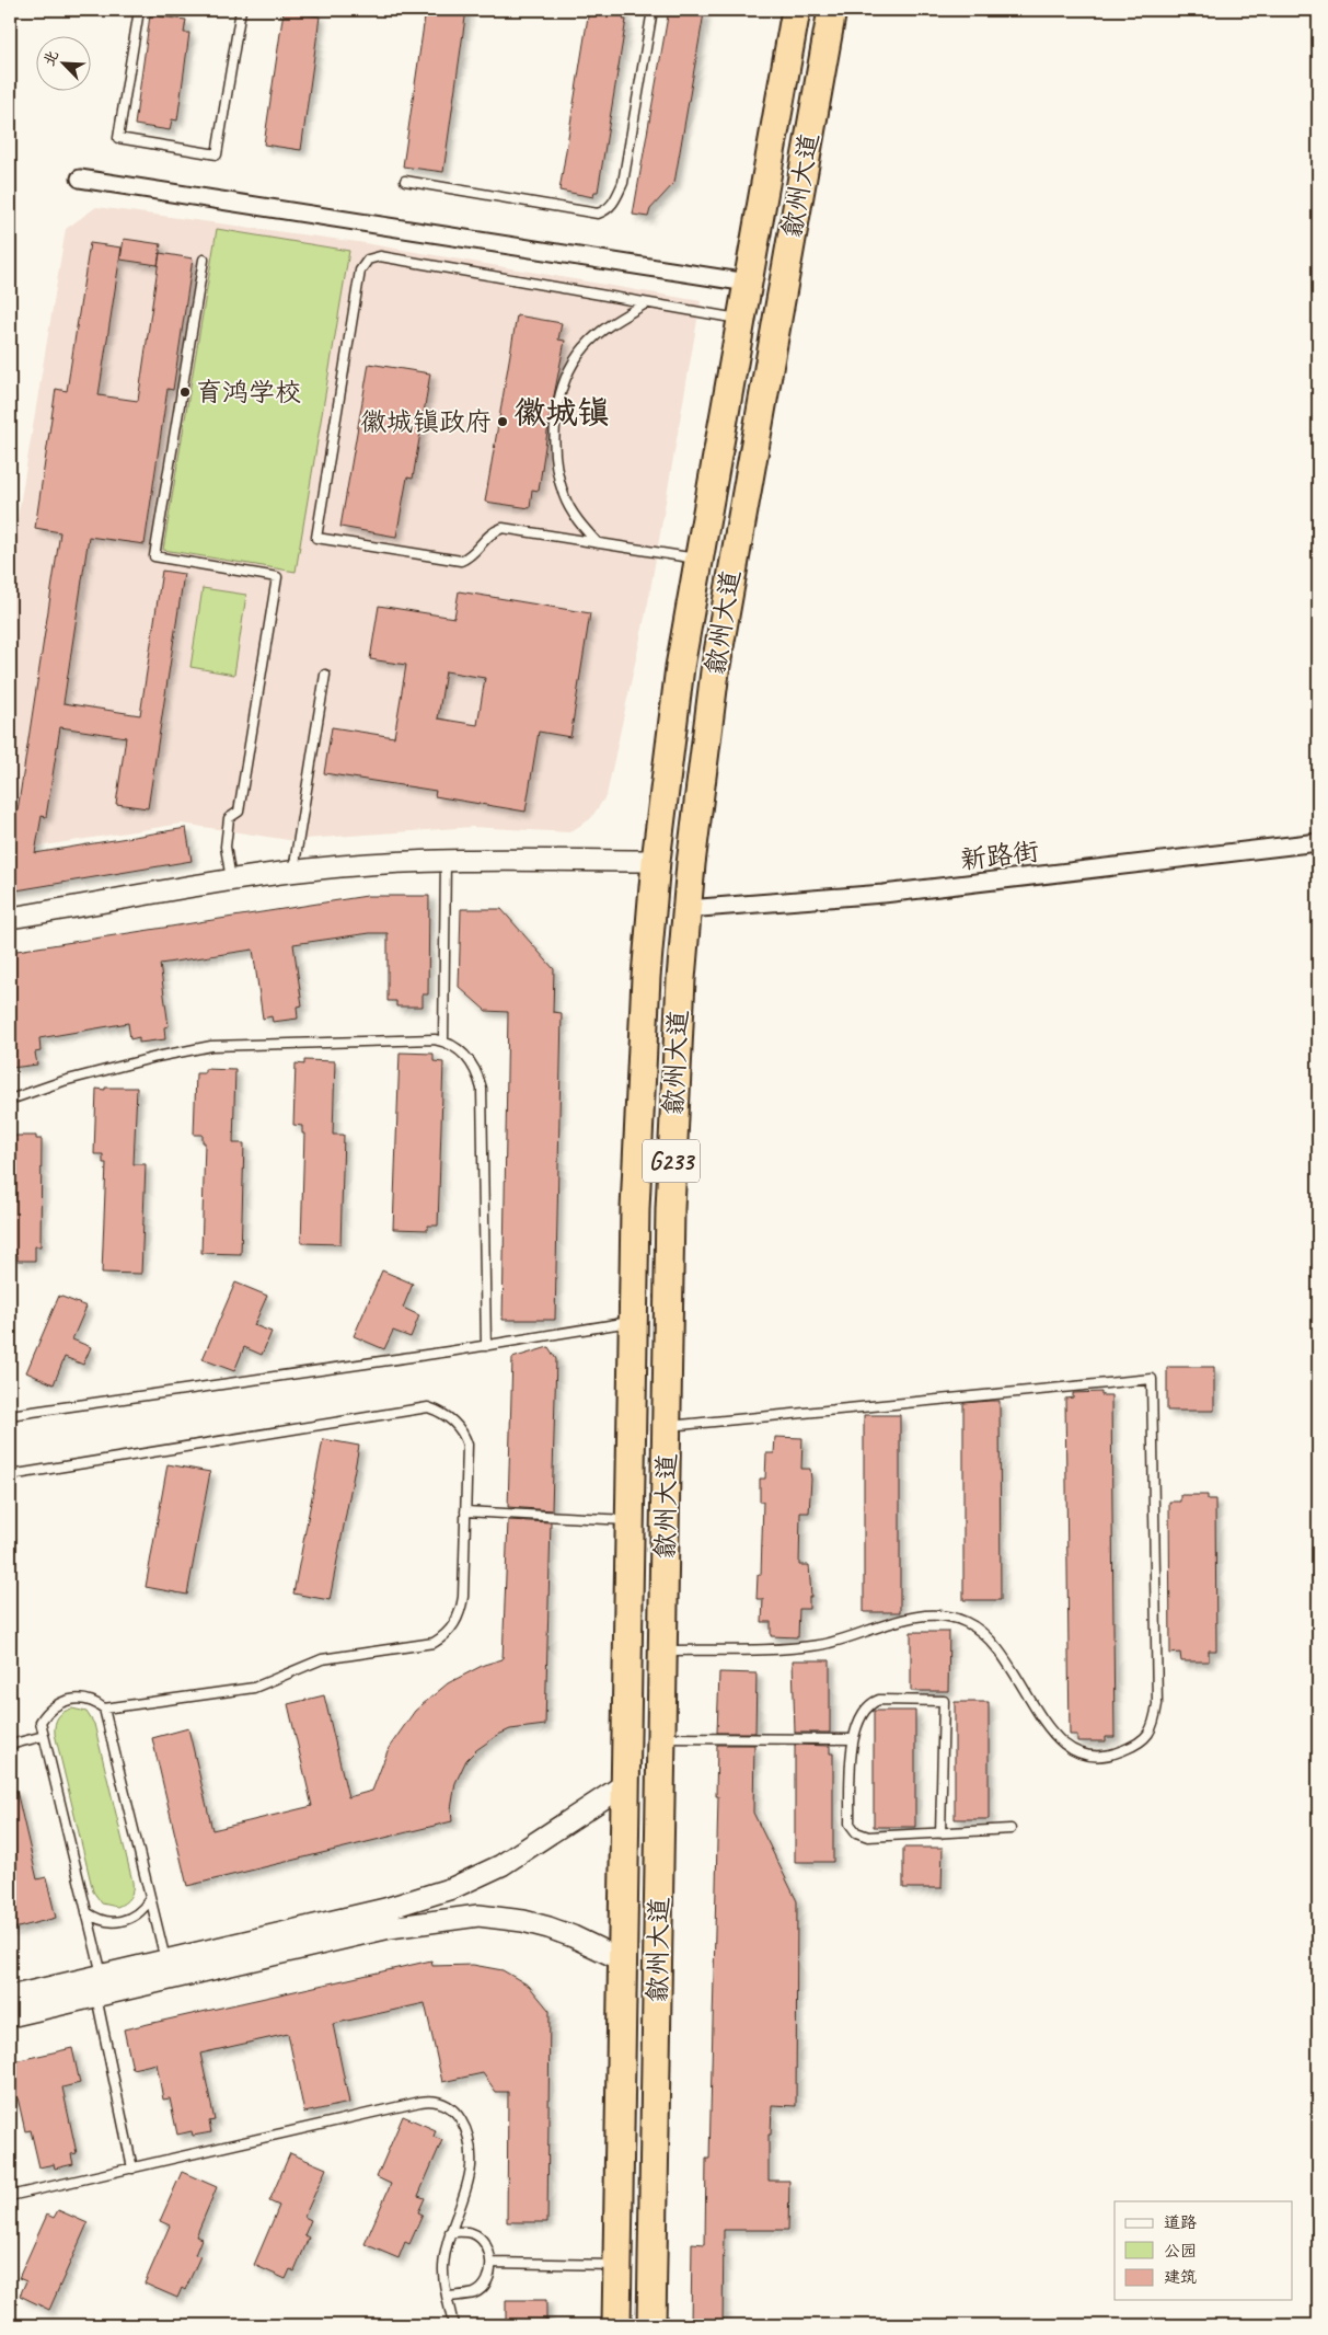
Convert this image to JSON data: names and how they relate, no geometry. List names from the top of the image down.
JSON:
{
  "streets": {
    "highway": ["歙州大道", "G233"],
    "street": ["新路街"]
  },
  "crossings": [
    ["歙州大道", "新路街"]
  ],
  "districts": ["徽城镇"],
  "places": ["育鸿学校", "徽城镇政府"],
  "legend": ["道路", "公园", "建筑"],
  "north": "top left"
}
